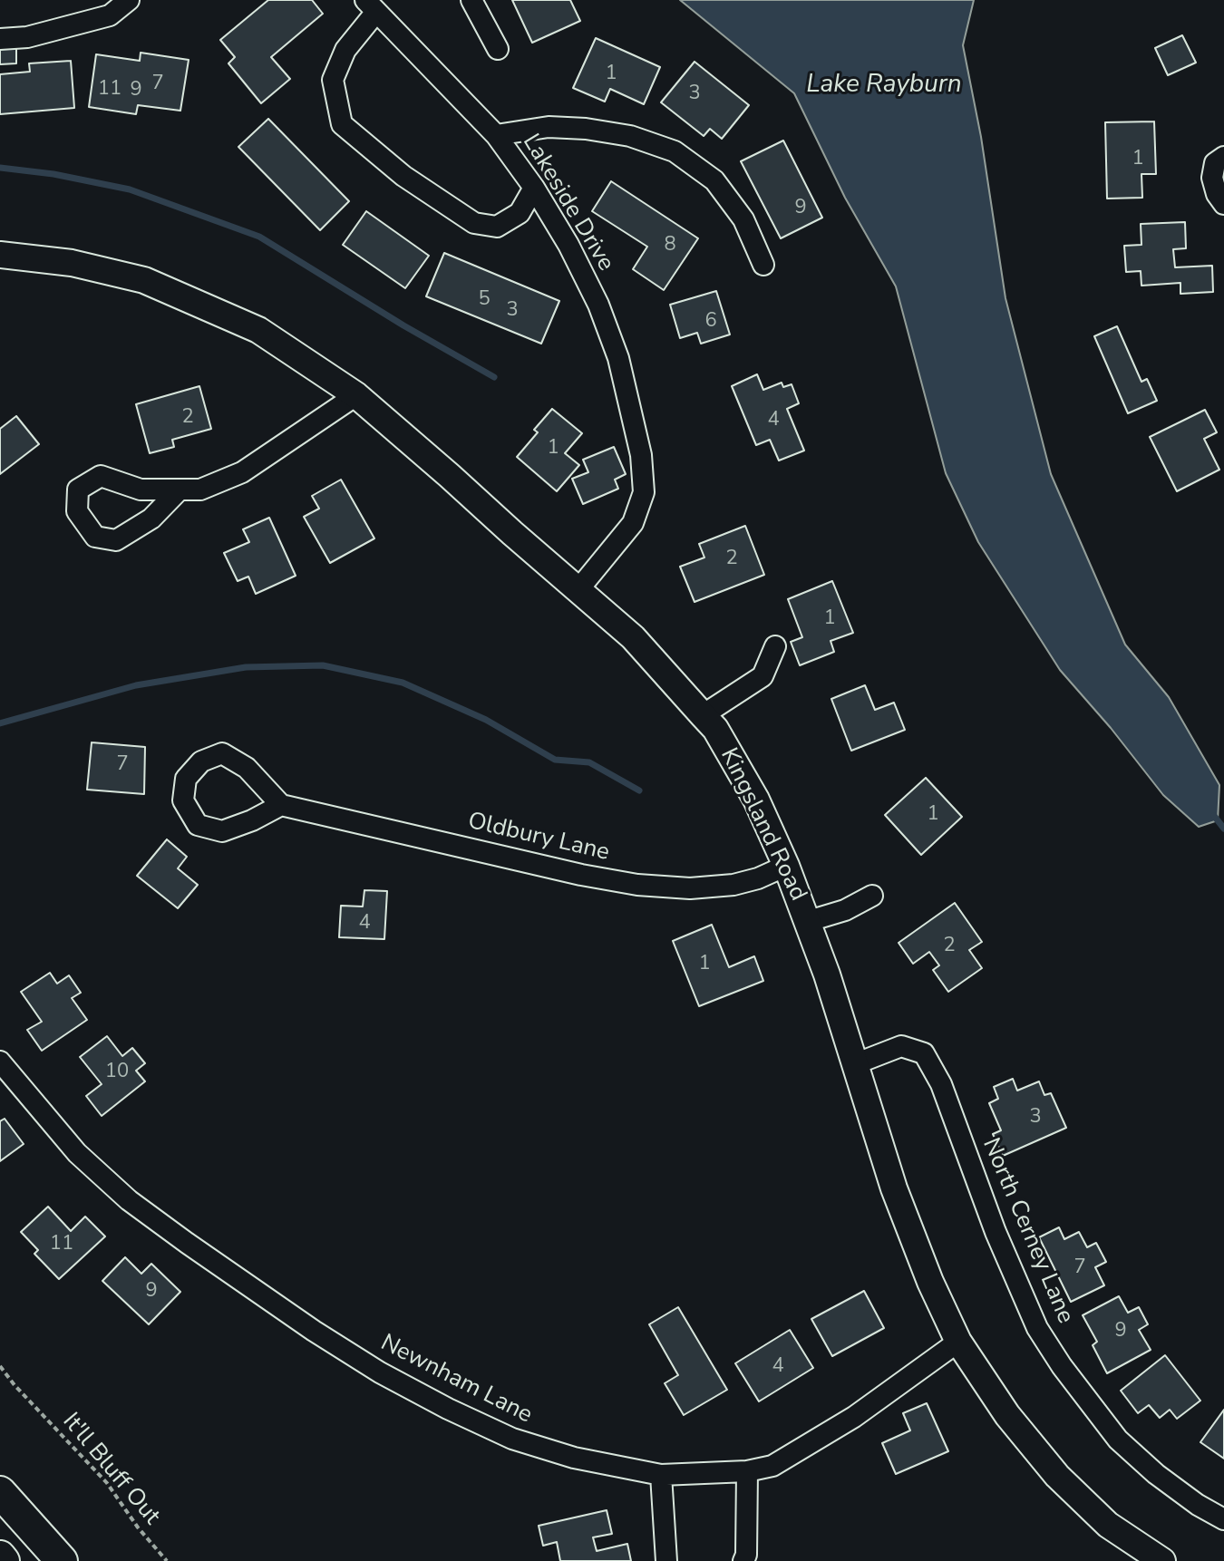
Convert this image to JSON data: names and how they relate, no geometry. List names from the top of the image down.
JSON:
{
  "streets": {
    "street": [
      "Lakeside Drive",
      "Kingsland Road",
      "Oldbury Lane",
      "North Cerney Lane",
      "Newnham Lane"
    ],
    "path": ["It'll Bluff Out"]
  },
  "crossings": [
    ["Lakeside Drive", "Kingsland Road"],
    ["Kingsland Road", "Oldbury Lane"],
    ["Kingsland Road", "North Cerney Lane"],
    ["Kingsland Road", "Newnham Lane"]
  ],
  "water": ["Lake Rayburn"],
  "house_numbers": [
    "1",
    "7",
    "11",
    "9",
    "3",
    "1",
    "9",
    "8",
    "5",
    "3",
    "6",
    "2",
    "4",
    "1",
    "2",
    "1",
    "7",
    "1",
    "4",
    "2",
    "1",
    "10",
    "3",
    "11",
    "7",
    "9",
    "9",
    "4"
  ]
}
